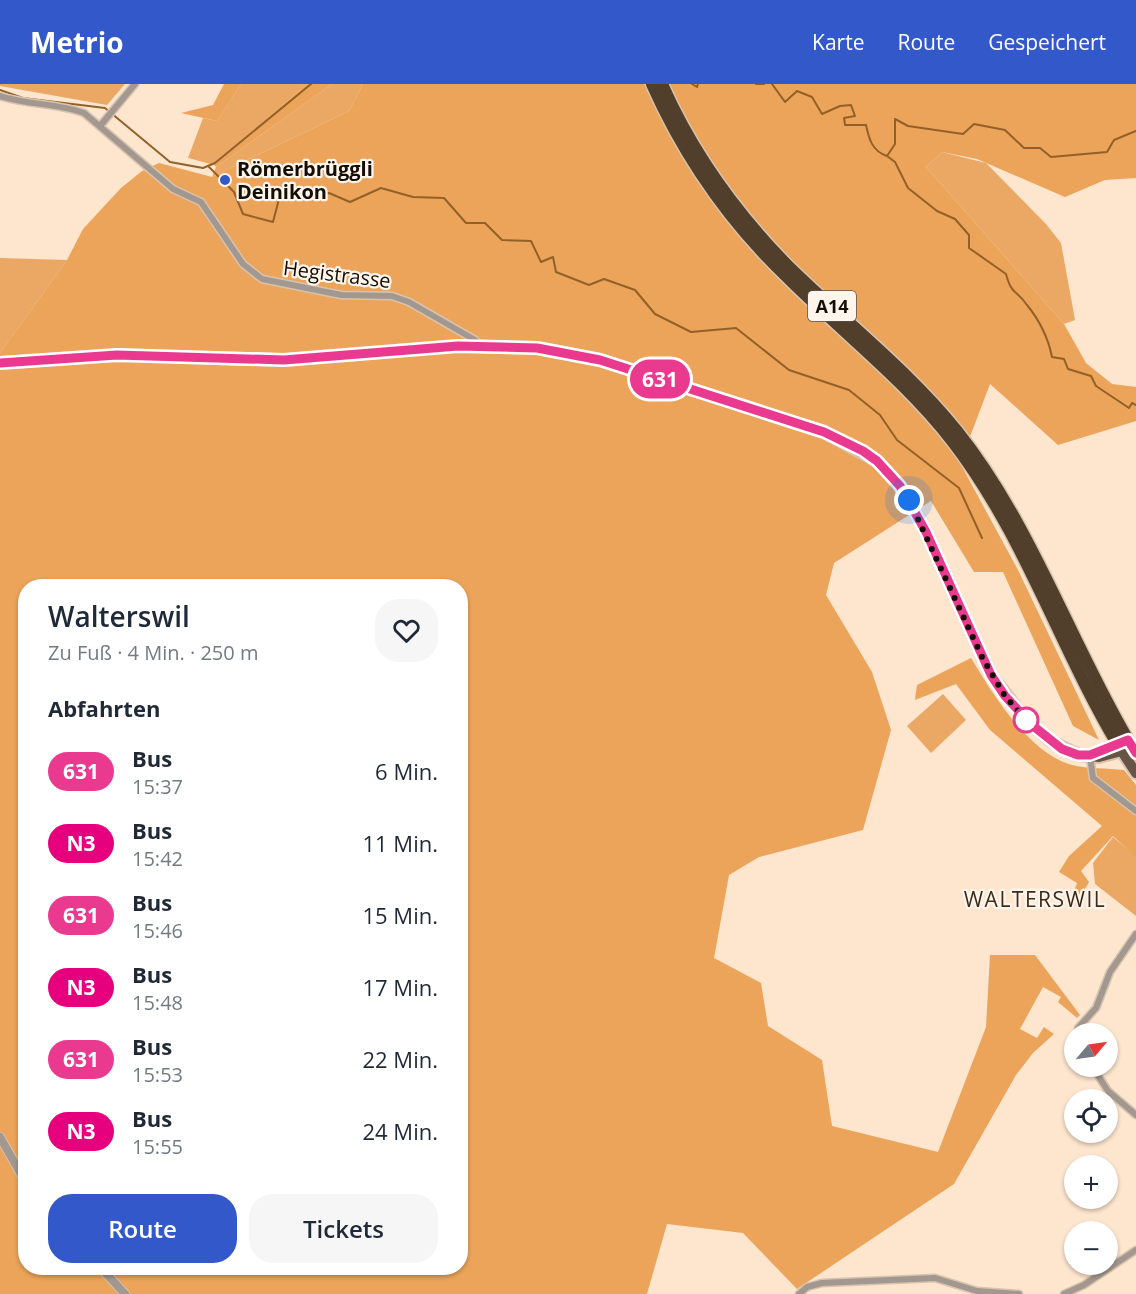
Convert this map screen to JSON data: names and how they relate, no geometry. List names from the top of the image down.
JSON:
{
  "streets": {
    "highway": ["A14"],
    "street": ["Hegistrasse"]
  },
  "districts": ["WALTERSWIL"],
  "places": ["Römerbrüggli Deinikon"],
  "lines": ["bus line 631"],
  "north": "top right",
  "page": {
    "header": "Metrio",
    "nav": ["Karte", "Route", "Gespeichert"],
    "on_map": "631",
    "heading": [
      ["Walterswil", "Zu Fuß · 4 Min. · 250 m"],
      "Abfahrten"
    ],
    "list": [
      {
        "mark": "631",
        "name": "Bus",
        "note": "15:37",
        "value": "6 Min."
      },
      {
        "mark": "N3",
        "name": "Bus",
        "note": "15:42",
        "value": "11 Min."
      },
      {
        "mark": "631",
        "name": "Bus",
        "note": "15:46",
        "value": "15 Min."
      },
      {
        "mark": "N3",
        "name": "Bus",
        "note": "15:48",
        "value": "17 Min."
      },
      {
        "mark": "631",
        "name": "Bus",
        "note": "15:53",
        "value": "22 Min."
      },
      {
        "mark": "N3",
        "name": "Bus",
        "note": "15:55",
        "value": "24 Min."
      }
    ],
    "map_buttons": ["+", "−"],
    "buttons": ["Route", "Tickets"]
  }
}
